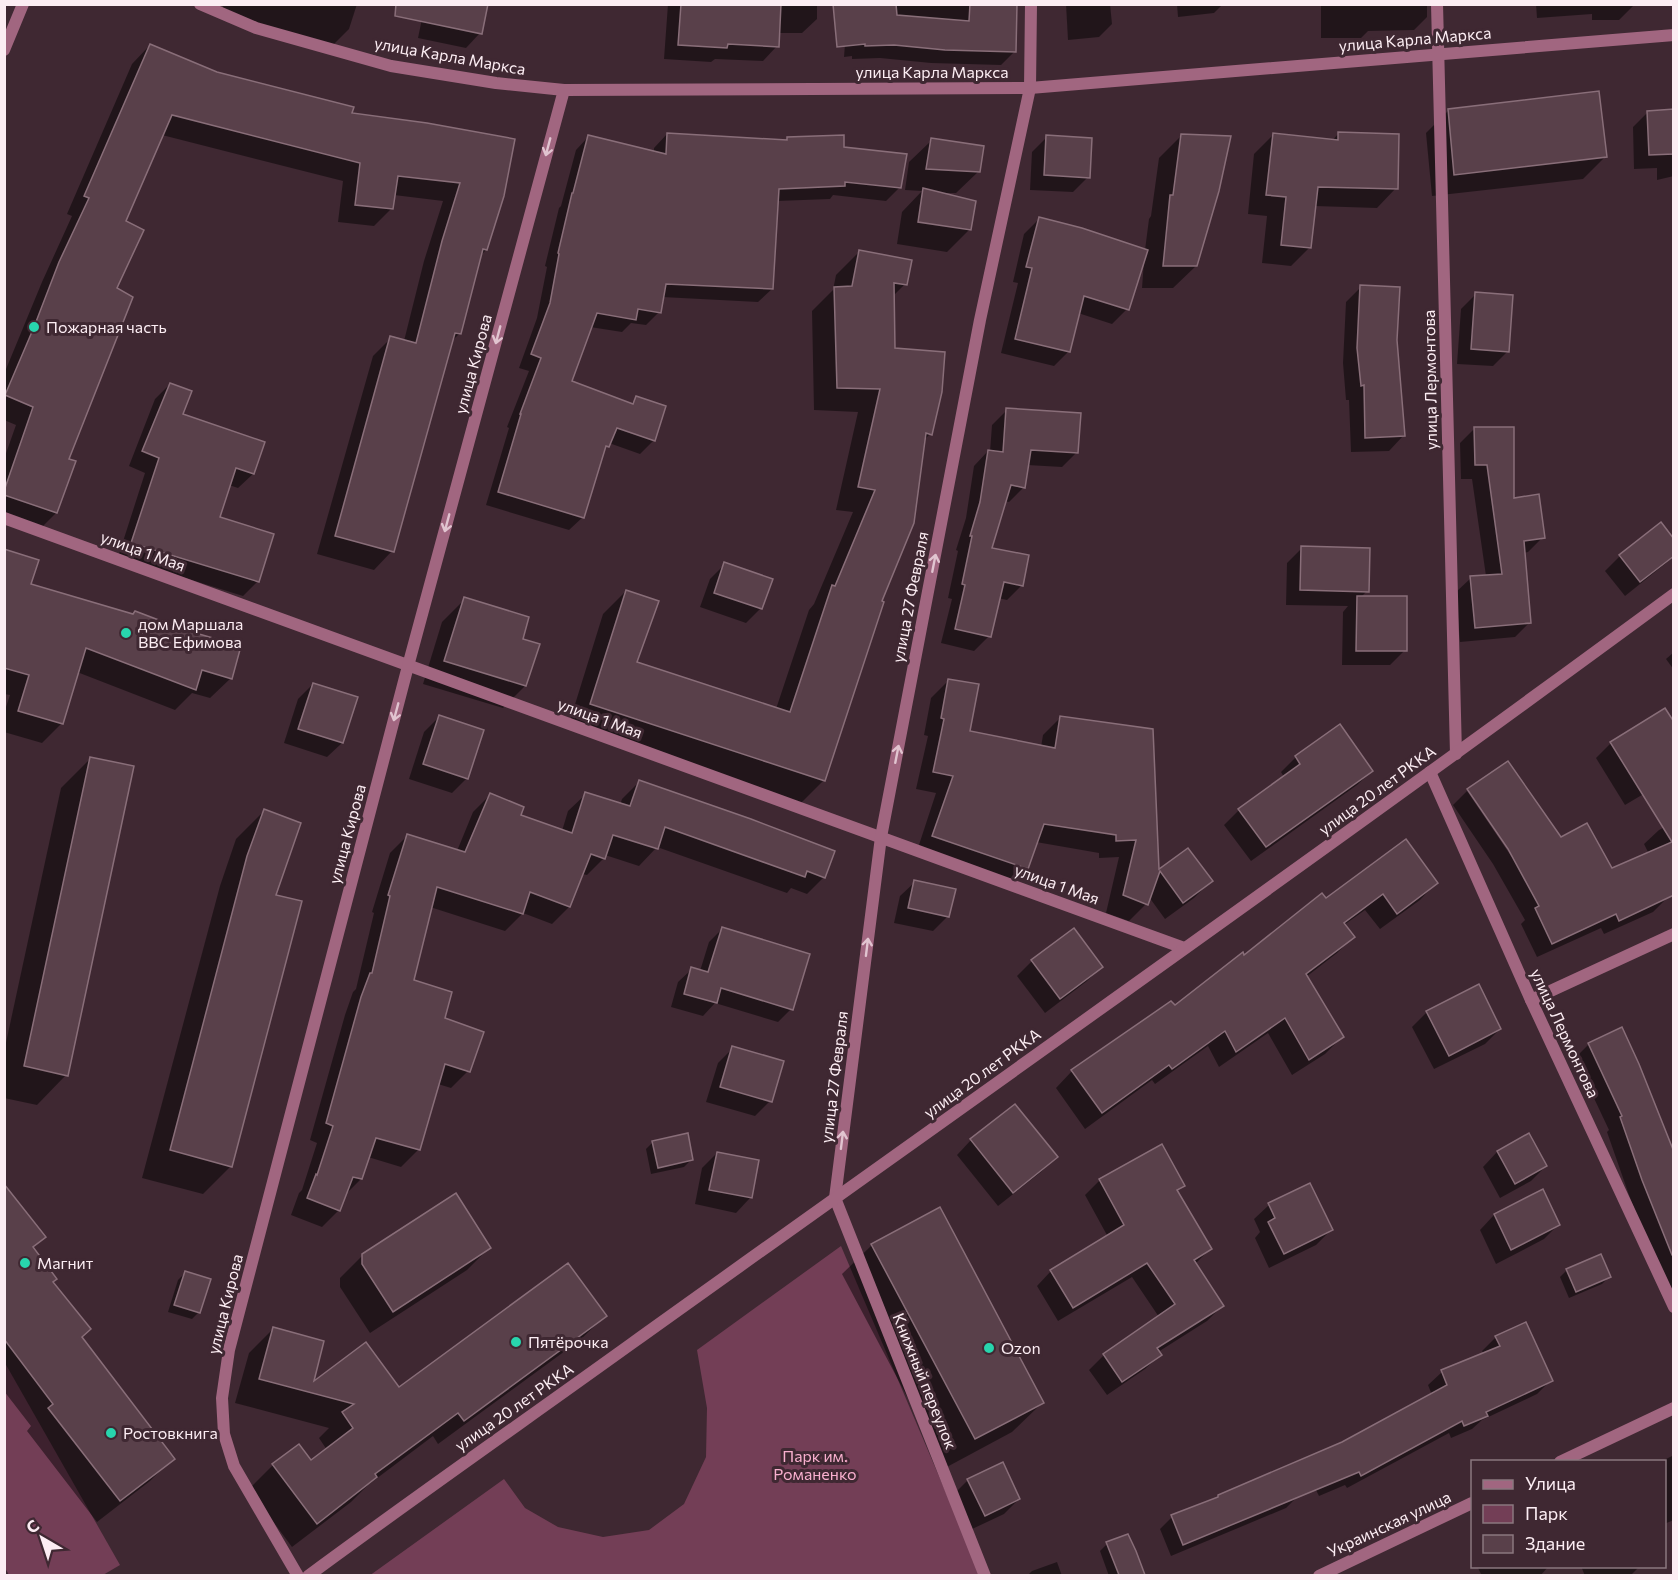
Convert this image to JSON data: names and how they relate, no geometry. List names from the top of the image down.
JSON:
{
  "streets": {
    "street": [
      "улица Карла Маркса",
      "улица Кирова",
      "улица Лермонтова",
      "улица 1 Мая",
      "улица 27 Февраля",
      "улица 20 лет РККА",
      "Книжный переулок",
      "Украинская улица"
    ]
  },
  "crossings": [
    ["улица Карла Маркса", "улица Кирова"],
    ["улица Карла Маркса", "улица Лермонтова"],
    ["улица Карла Маркса", "улица 27 Февраля"],
    ["улица Кирова", "улица 1 Мая"],
    ["улица Лермонтова", "улица 20 лет РККА"],
    ["улица 1 Мая", "улица 27 Февраля"],
    ["улица 1 Мая", "улица 20 лет РККА"],
    ["улица 27 Февраля", "улица 20 лет РККА"],
    ["улица 27 Февраля", "Книжный переулок"],
    ["улица 20 лет РККА", "Книжный переулок"]
  ],
  "one_way": ["улица Кирова", "улица 27 Февраля"],
  "parks": ["Парк им. Романенко"],
  "places": [
    "Пожарная часть",
    "дом Маршала ВВС Ефимова",
    "Магнит",
    "Пятёрочка",
    "Ozon",
    "Ростовкнига"
  ],
  "legend": ["Улица", "Парк", "Здание"],
  "north": "top left"
}
